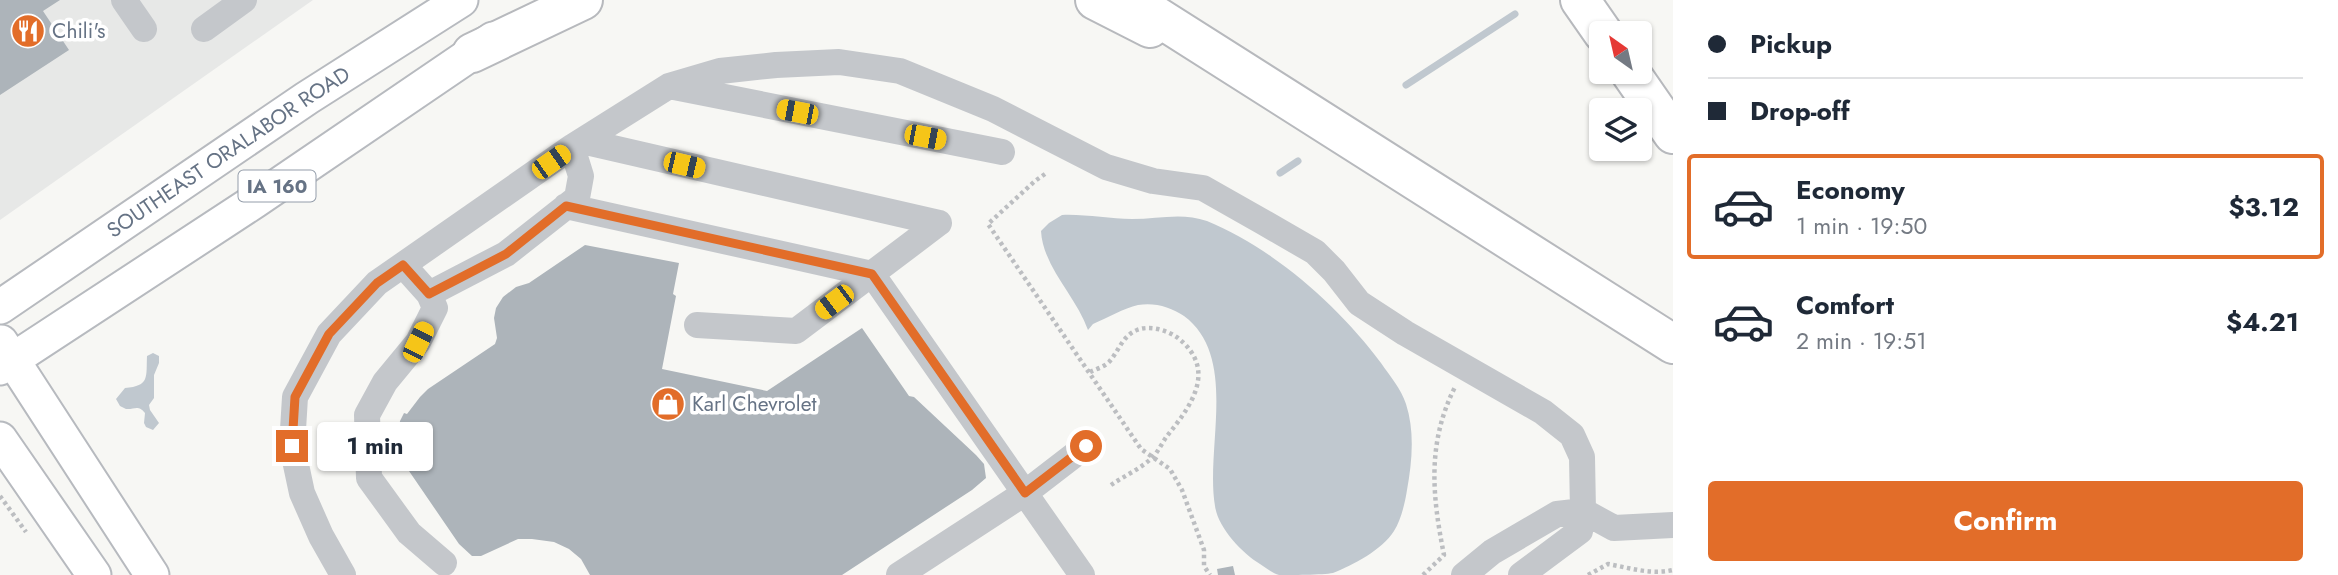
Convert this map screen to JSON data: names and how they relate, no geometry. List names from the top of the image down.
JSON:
{
  "streets": {
    "main road": ["SOUTHEAST ORALABOR ROAD", "IA 160"]
  },
  "places": {
    "restaurant": ["Chili's"],
    "shop": ["Karl Chevrolet"]
  },
  "north": "top left",
  "page": {
    "banner": ["Pickup", "Drop-off"],
    "list": [
      {
        "name": "Economy",
        "note": "1 min · 19:50",
        "value": "$3.12"
      },
      {
        "name": "Comfort",
        "note": "2 min · 19:51",
        "value": "$4.21"
      }
    ],
    "bubble": "1 min",
    "buttons": "Confirm"
  }
}
